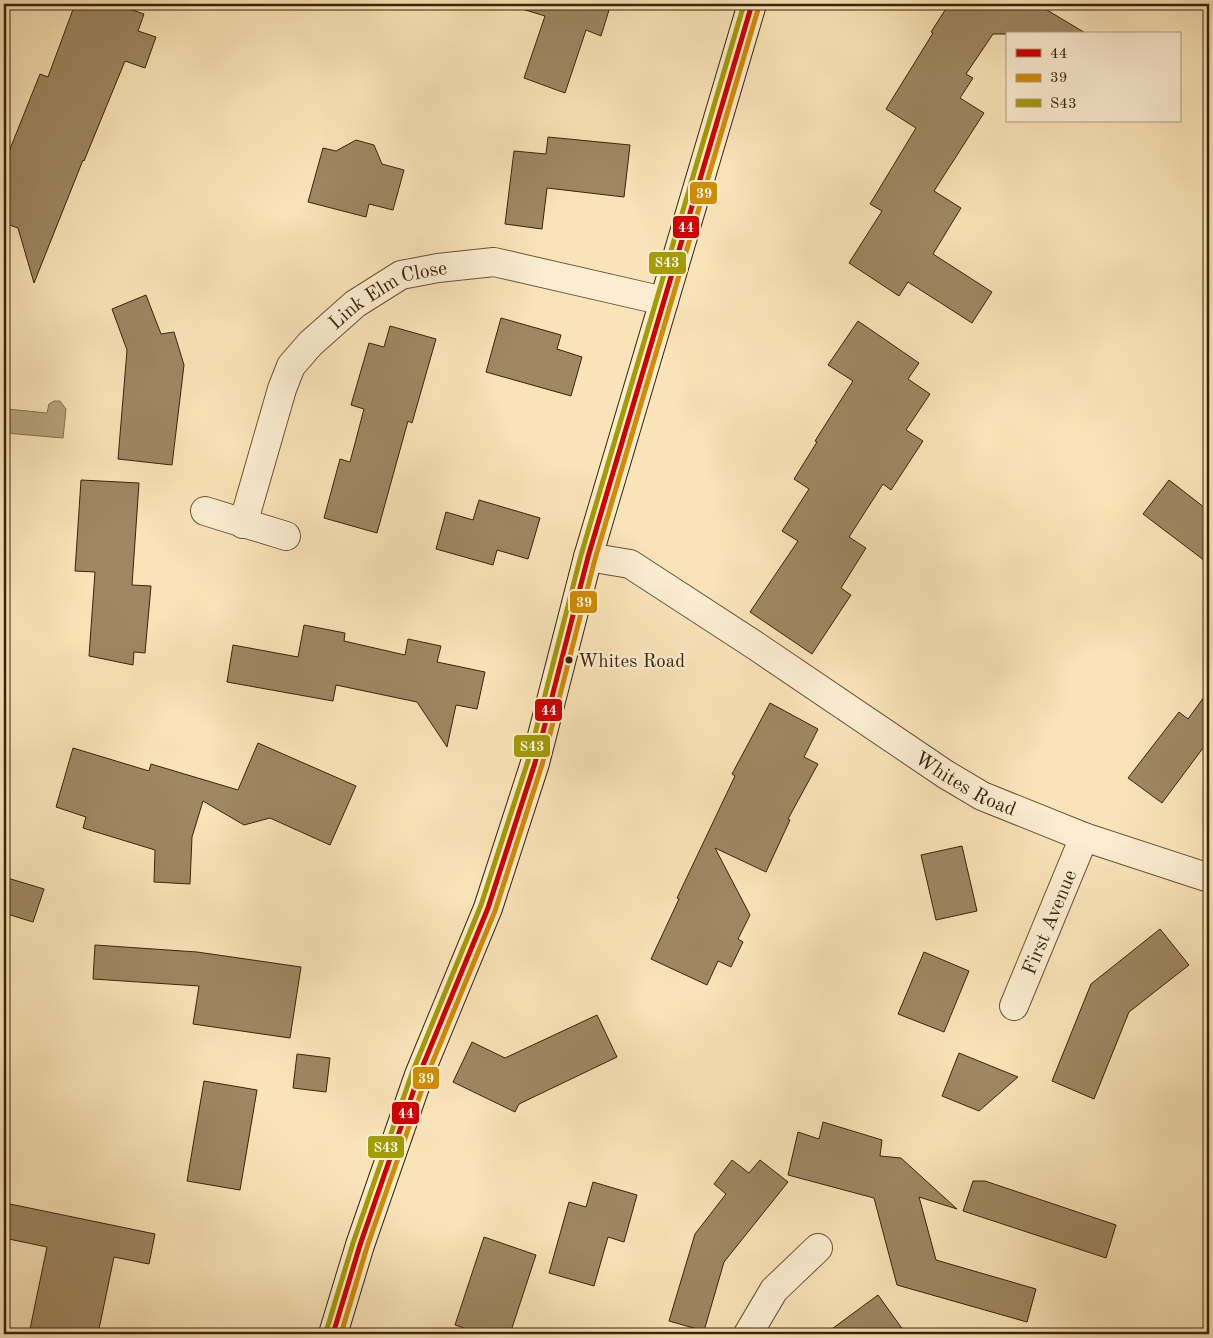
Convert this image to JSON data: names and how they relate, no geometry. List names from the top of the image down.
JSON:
{
  "streets": {
    "street": ["Link Elm Close", "Whites Road", "First Avenue"]
  },
  "crossings": [
    ["Whites Road", "First Avenue"]
  ],
  "places": ["Whites Road"],
  "lines": ["transit line 44", "transit line S43", "transit line 39"],
  "legend": ["44", "39", "S43"]
}
